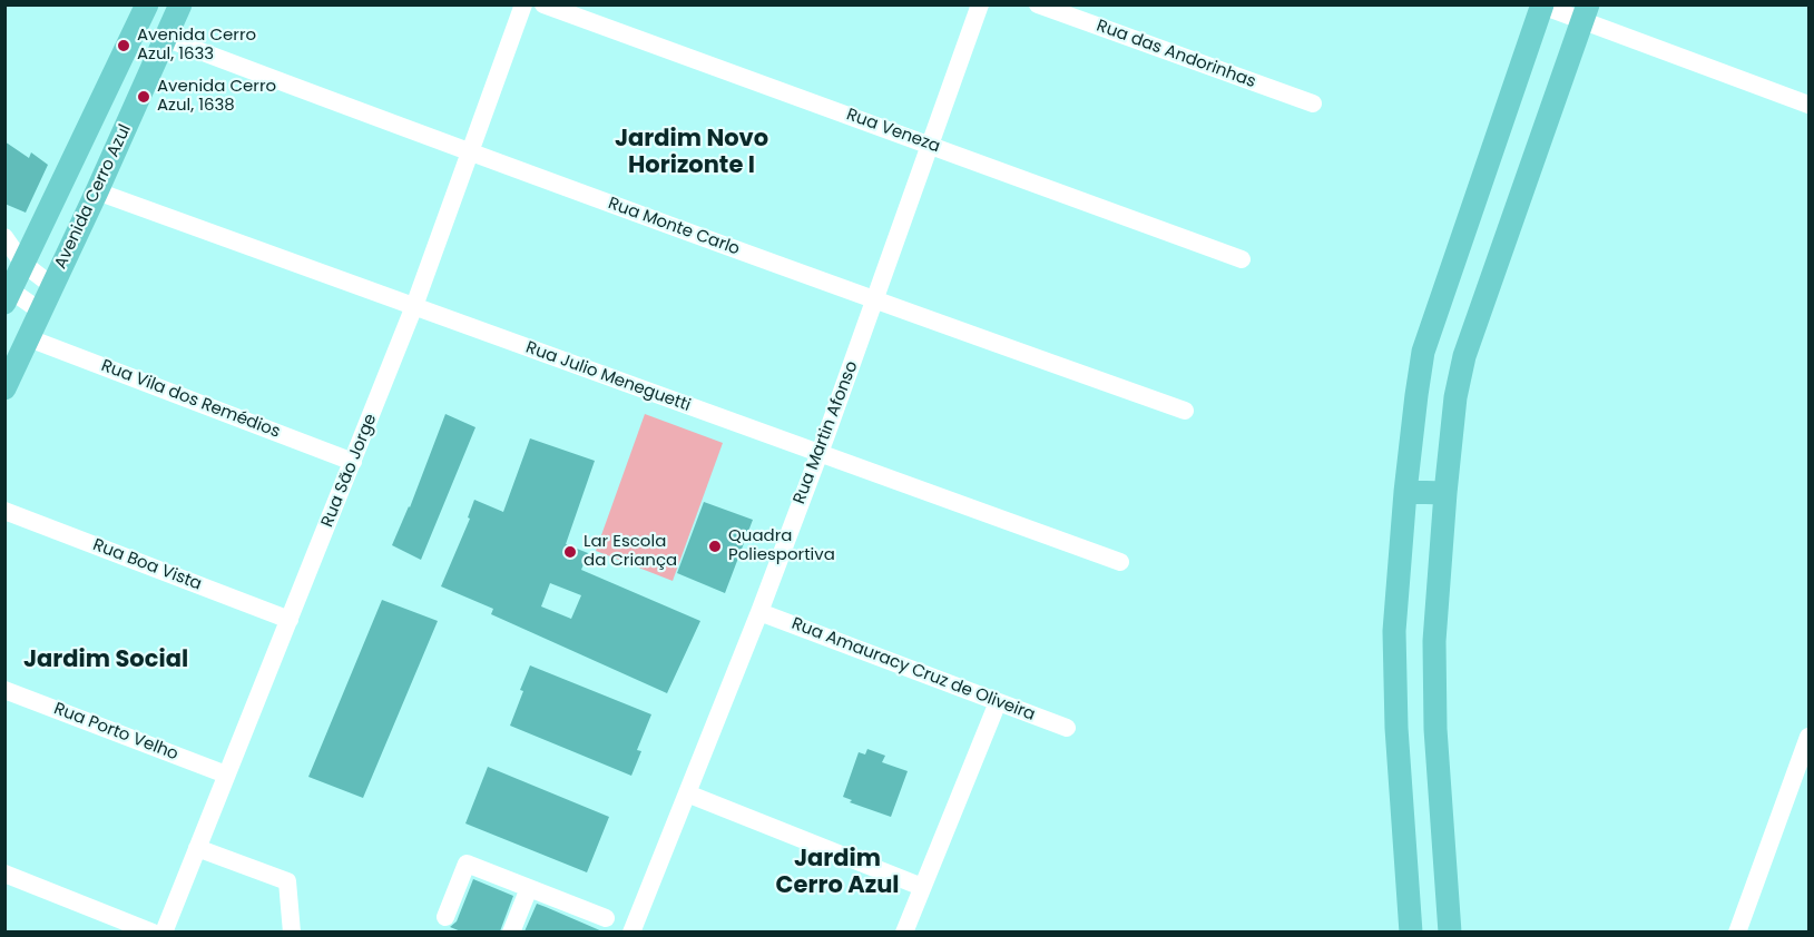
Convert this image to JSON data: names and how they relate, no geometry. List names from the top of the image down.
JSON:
{
  "streets": {
    "main road": ["Avenida Cerro Azul"],
    "street": [
      "Rua das Andorinhas",
      "Rua Veneza",
      "Rua Monte Carlo",
      "Rua Julio Meneguetti",
      "Rua Vila dos Remédios",
      "Rua Martin Afonso",
      "Rua São Jorge",
      "Rua Boa Vista",
      "Rua Amauracy Cruz de Oliveira",
      "Rua Porto Velho"
    ]
  },
  "crossings": [
    ["Rua Veneza", "Rua Martin Afonso"],
    ["Avenida Cerro Azul", "Rua Monte Carlo"],
    ["Avenida Cerro Azul", "Rua Julio Meneguetti"],
    ["Avenida Cerro Azul", "Rua Vila dos Remédios"],
    ["Rua Monte Carlo", "Rua Martin Afonso"],
    ["Rua Monte Carlo", "Rua São Jorge"],
    ["Rua Julio Meneguetti", "Rua Martin Afonso"],
    ["Rua Julio Meneguetti", "Rua São Jorge"],
    ["Rua Vila dos Remédios", "Rua São Jorge"],
    ["Rua Martin Afonso", "Rua Amauracy Cruz de Oliveira"],
    ["Rua São Jorge", "Rua Boa Vista"],
    ["Rua São Jorge", "Rua Porto Velho"]
  ],
  "districts": ["Jardim Novo Horizonte I", "Jardim Social", "Jardim Cerro Azul"],
  "places": [
    "Avenida Cerro Azul, 1633",
    "Avenida Cerro Azul, 1638",
    "Quadra Poliesportiva",
    "Lar Escola da Criança"
  ]
}
